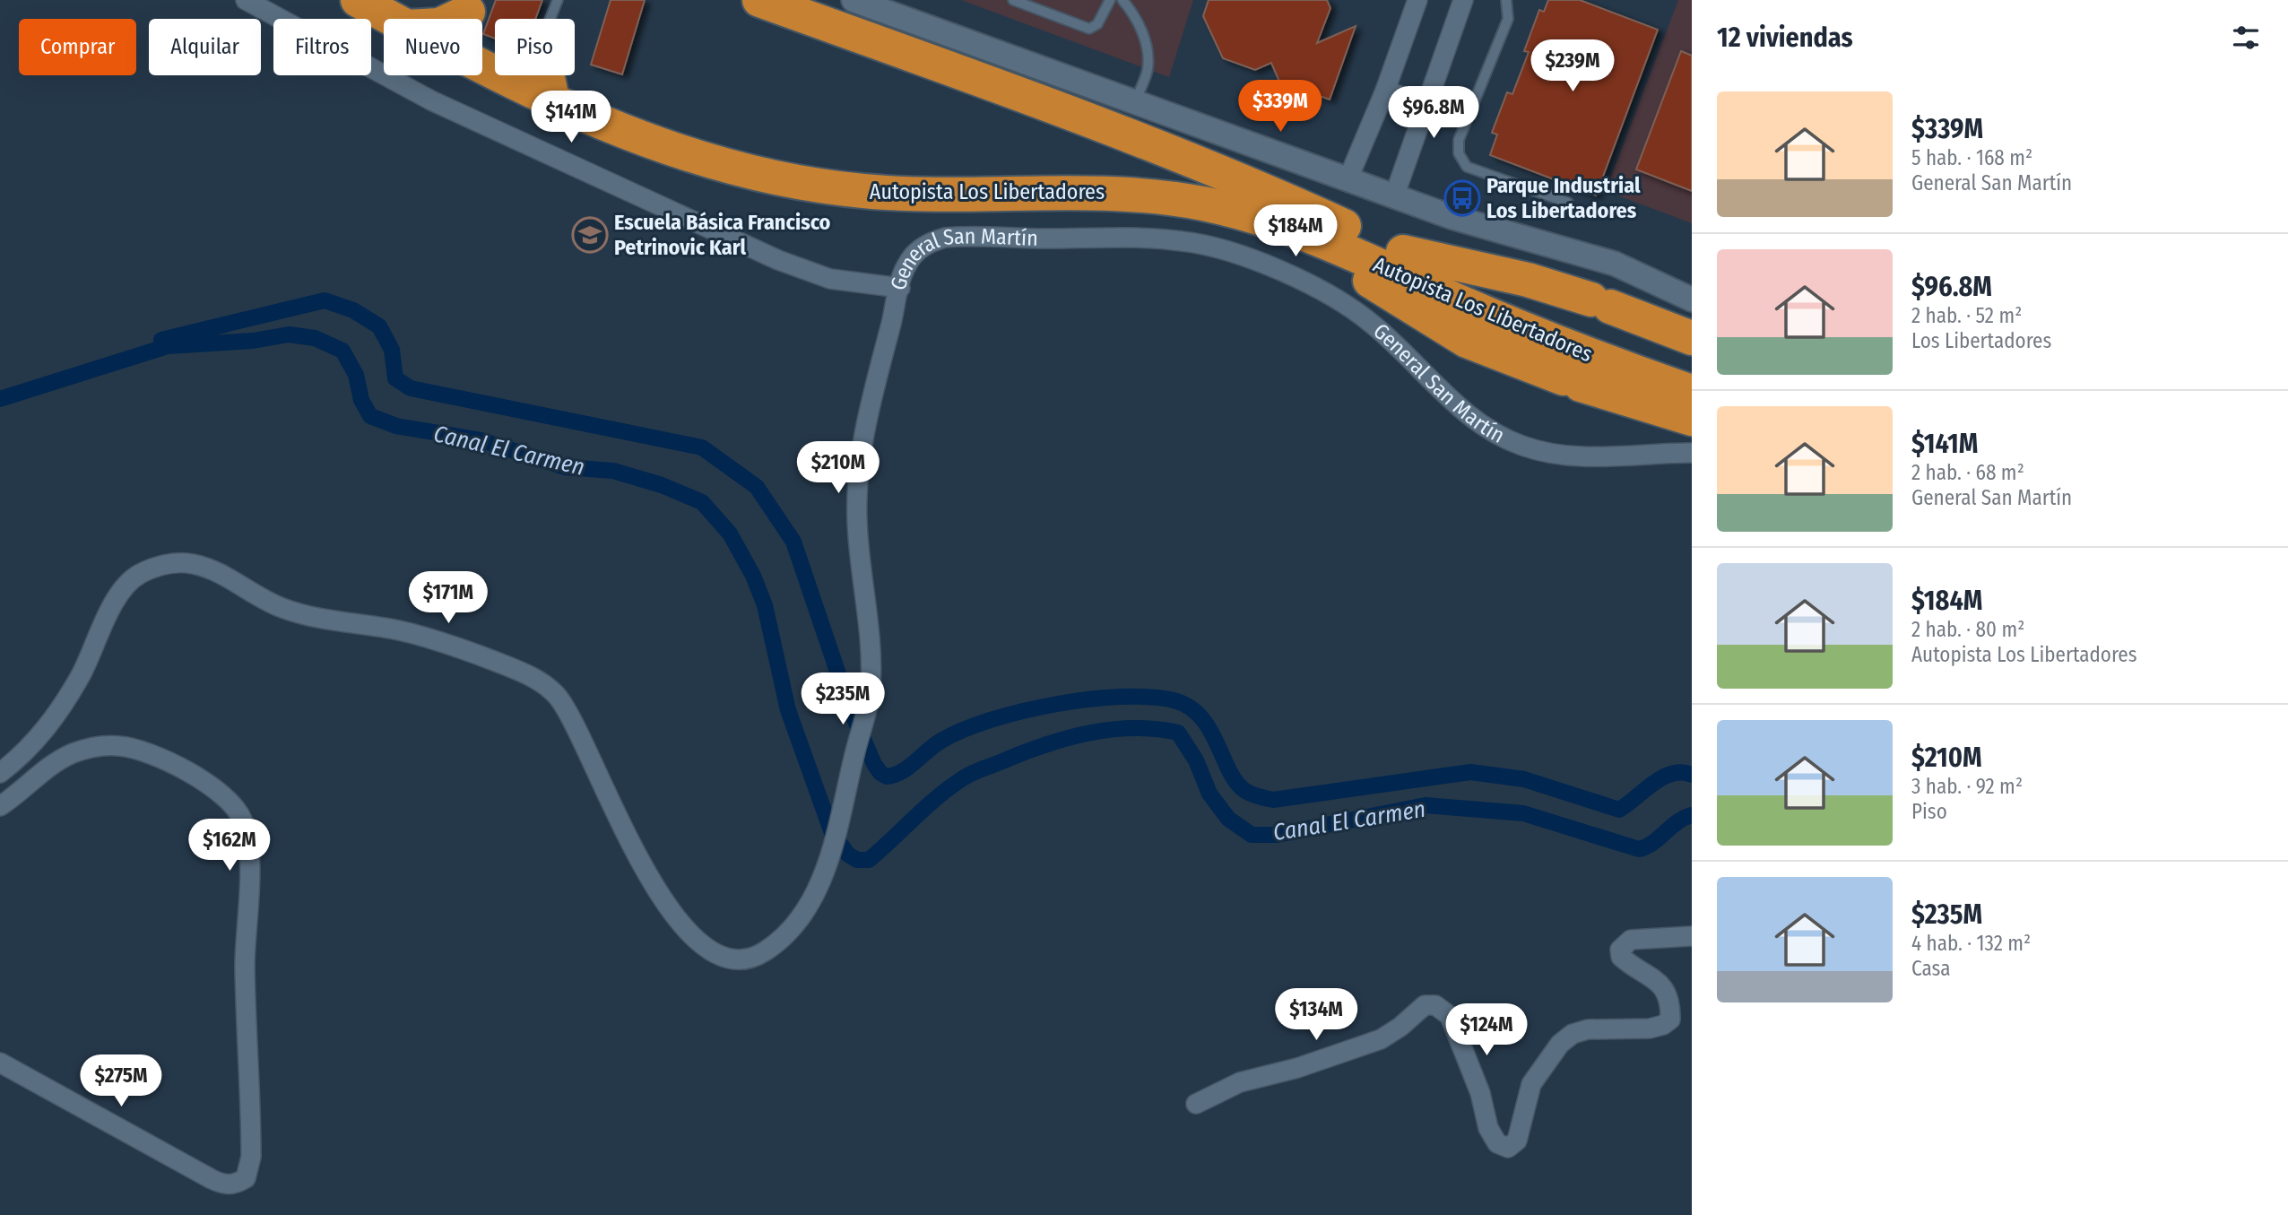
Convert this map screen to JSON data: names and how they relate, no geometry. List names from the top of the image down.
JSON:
{
  "streets": {
    "highway": ["Autopista Los Libertadores"],
    "street": ["General San Martín"]
  },
  "water": ["Canal El Carmen"],
  "places": {
    "bus stop": ["Parque Industrial Los Libertadores"],
    "school or university": ["Escuela Básica Francisco Petrinovic Karl"]
  },
  "page": {
    "heading": "12 viviendas",
    "chip": [
      "Comprar",
      "Alquilar",
      "Filtros",
      "Nuevo",
      "Piso"
    ],
    "price": [
      "$239M",
      "$339M",
      "$96.8M",
      "$141M",
      "$184M",
      "$210M",
      "$171M",
      "$235M",
      "$162M",
      "$134M",
      "$124M",
      "$275M"
    ],
    "list": [
      {
        "name": "$339M",
        "note": "5 hab. · 168 m² · General San Martín"
      },
      {
        "name": "$96.8M",
        "note": "2 hab. · 52 m² · Los Libertadores"
      },
      {
        "name": "$141M",
        "note": "2 hab. · 68 m² · General San Martín"
      },
      {
        "name": "$184M",
        "note": "2 hab. · 80 m² · Autopista Los Libertadores"
      },
      {
        "name": "$210M",
        "note": "3 hab. · 92 m² · Piso"
      },
      {
        "name": "$235M",
        "note": "4 hab. · 132 m² · Casa"
      }
    ]
  }
}
